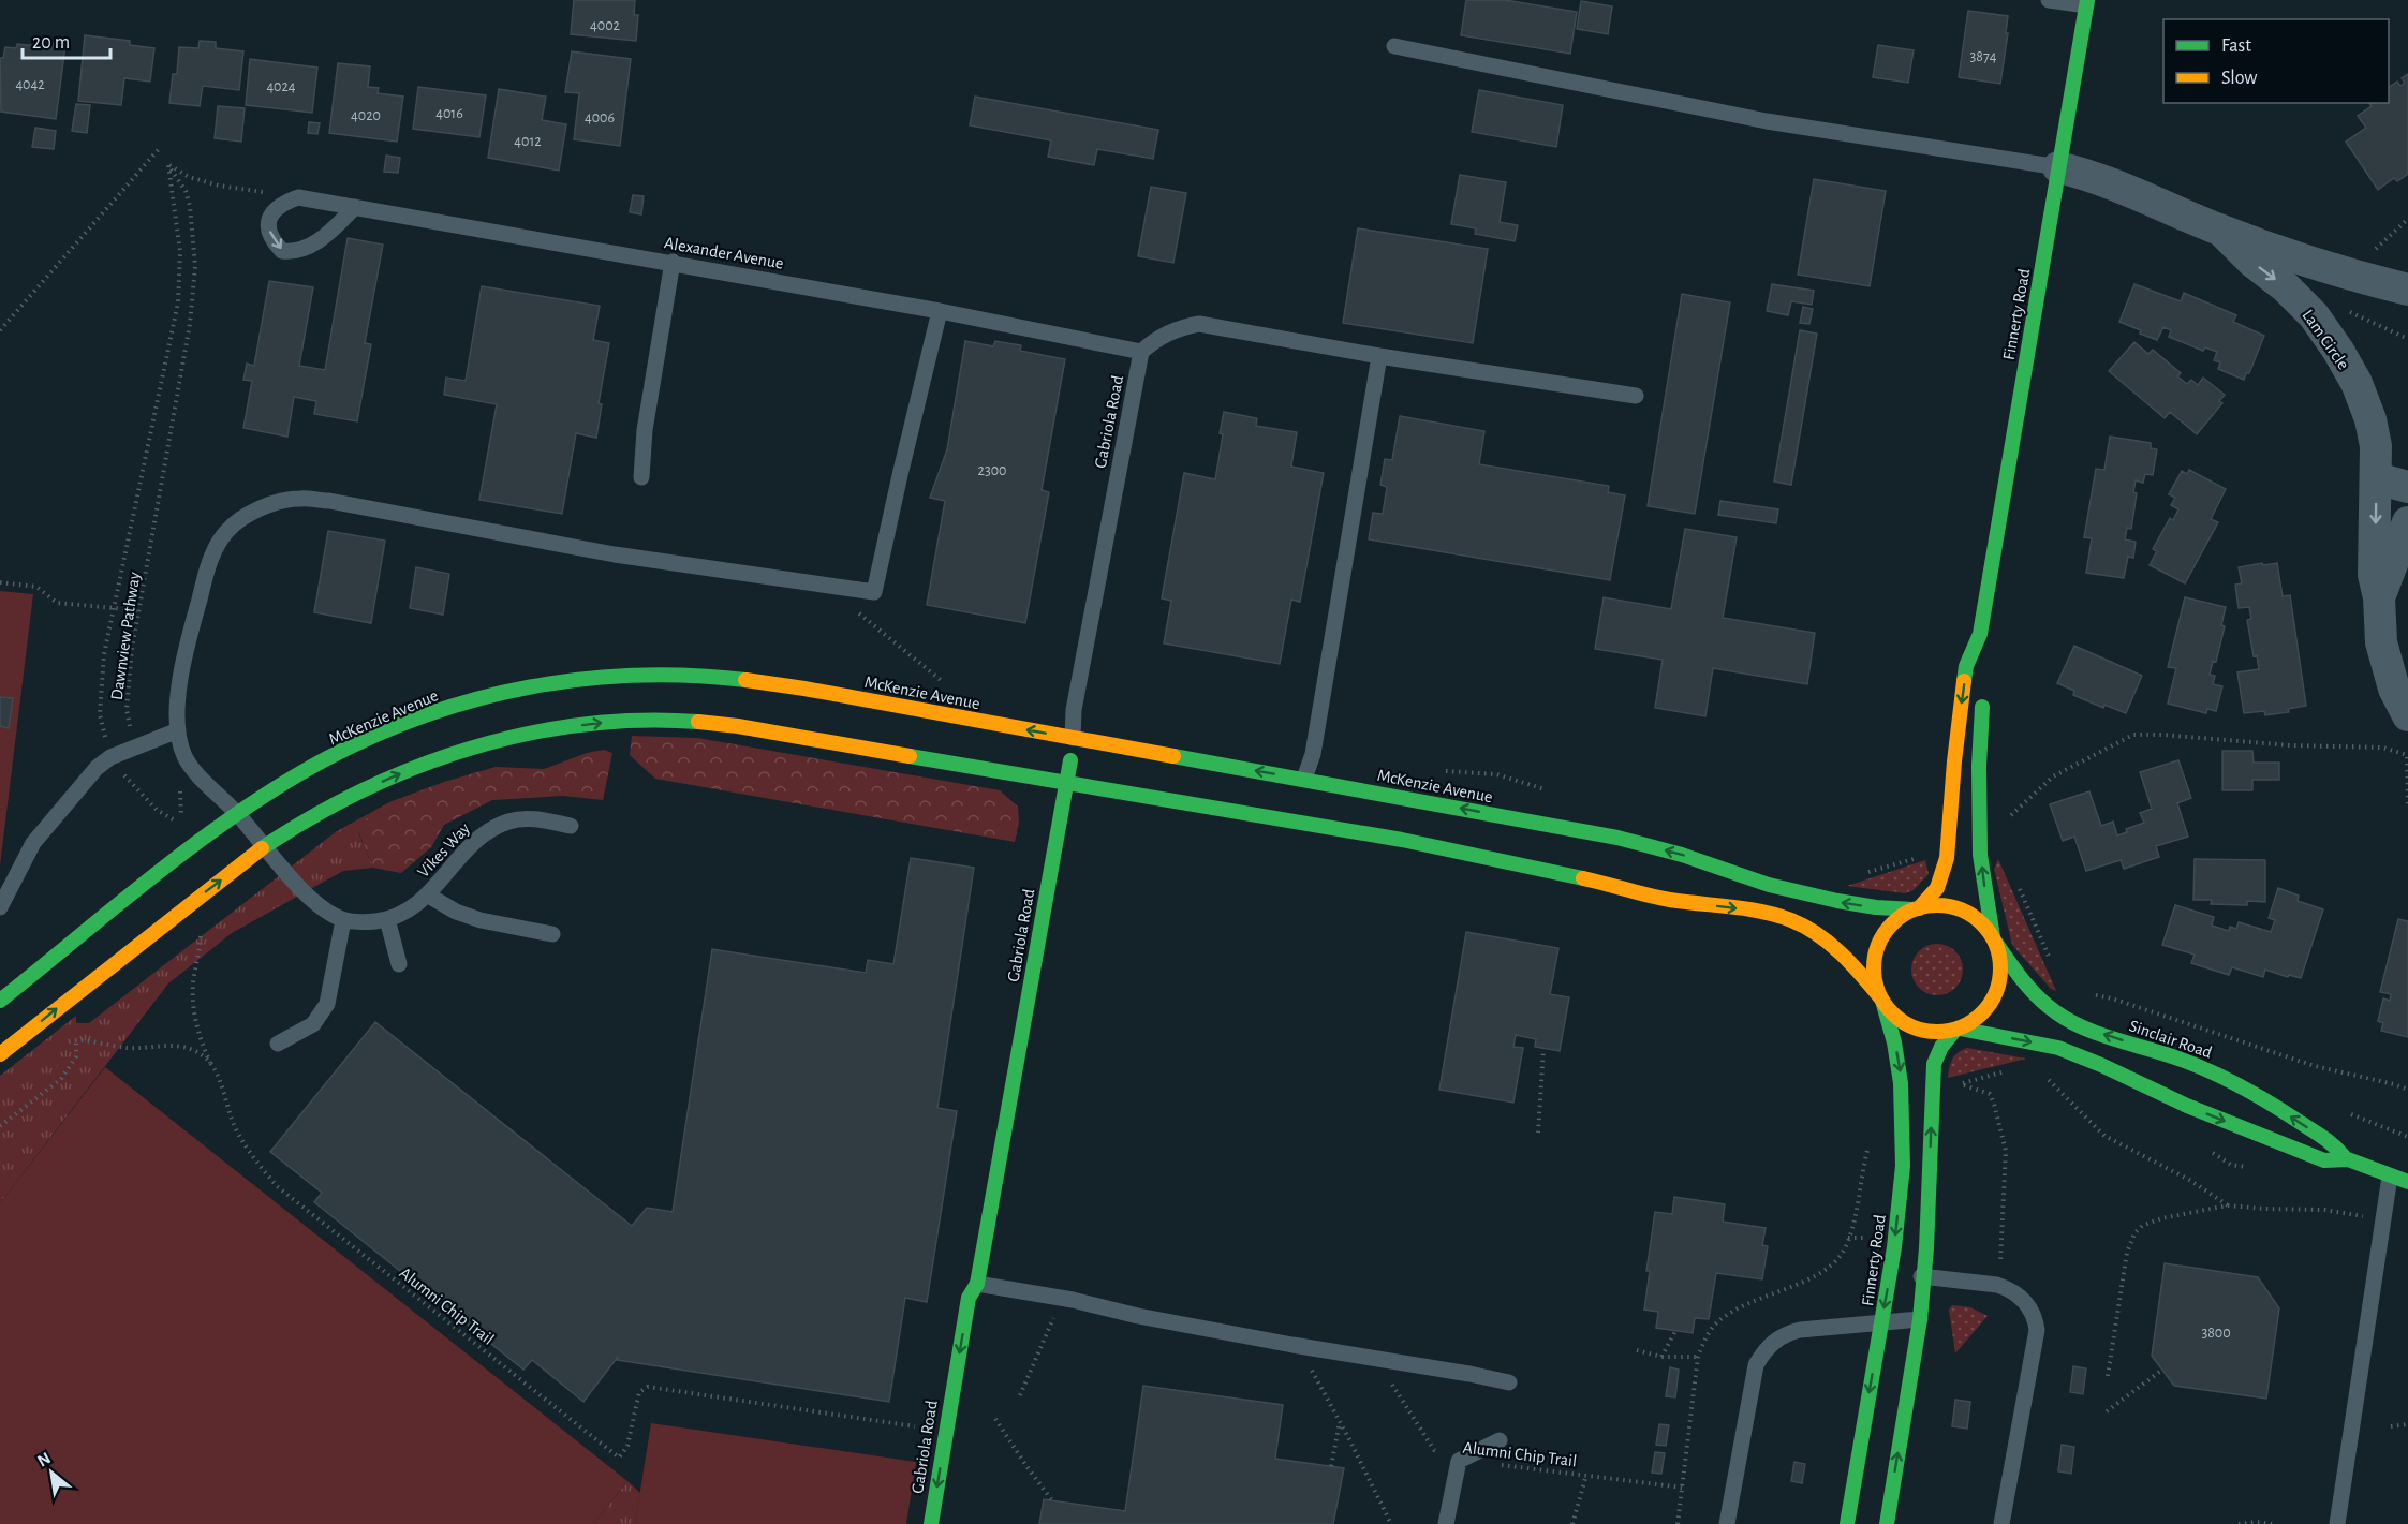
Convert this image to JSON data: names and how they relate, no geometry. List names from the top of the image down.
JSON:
{
  "streets": {
    "main road": [
      "Finnerty Road",
      "Gabriola Road",
      "McKenzie Avenue",
      "Sinclair Road"
    ],
    "street": ["Lam Circle"],
    "lane": ["Alexander Avenue", "Vikes Way"],
    "path": ["Dawnview Pathway", "Alumni Chip Trail"]
  },
  "crossings": [
    ["Alexander Avenue", "Gabriola Road"],
    ["Finnerty Road", "Lam Circle"],
    ["Finnerty Road", "McKenzie Avenue"],
    ["Finnerty Road", "Sinclair Road"],
    ["Gabriola Road", "McKenzie Avenue"],
    ["Gabriola Road", "Alumni Chip Trail"],
    ["McKenzie Avenue", "Sinclair Road"]
  ],
  "one_way": ["Lam Circle"],
  "house_numbers": [
    "4002",
    "3874",
    "4042",
    "4024",
    "4016",
    "4020",
    "4006",
    "4012",
    "2300",
    "3800"
  ],
  "legend": ["Fast", "Slow"],
  "scale_bar": "20 m",
  "north": "top left"
}
